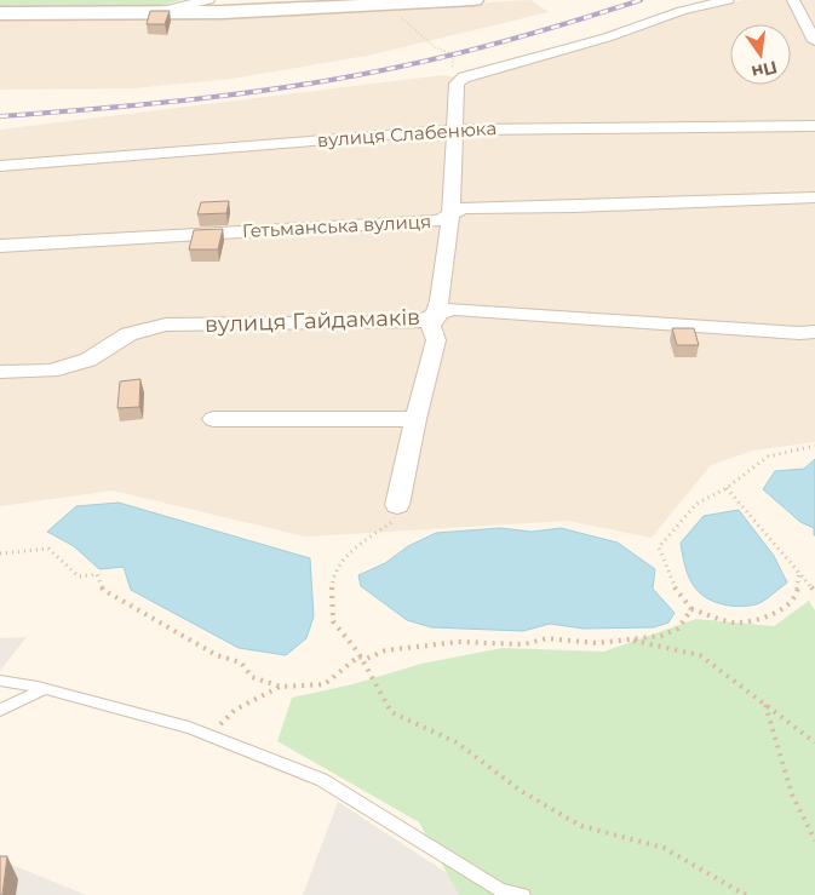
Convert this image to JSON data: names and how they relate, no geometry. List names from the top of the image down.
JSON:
{
  "streets": {
    "street": ["вулиця Слабенюка", "Гетьманська вулиця", "вулиця Гайдамаків"]
  },
  "north": "bottom"
}
